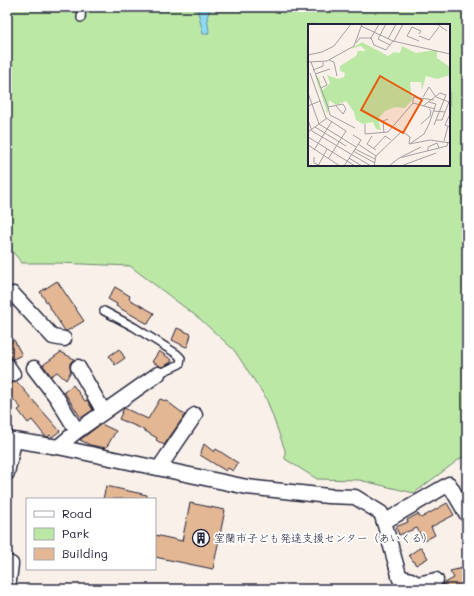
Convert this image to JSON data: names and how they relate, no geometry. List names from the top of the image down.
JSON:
{
  "places": {
    "building": ["室蘭市子ども発達支援センター（あいくる）"]
  },
  "legend": ["Road", "Park", "Building"]
}
